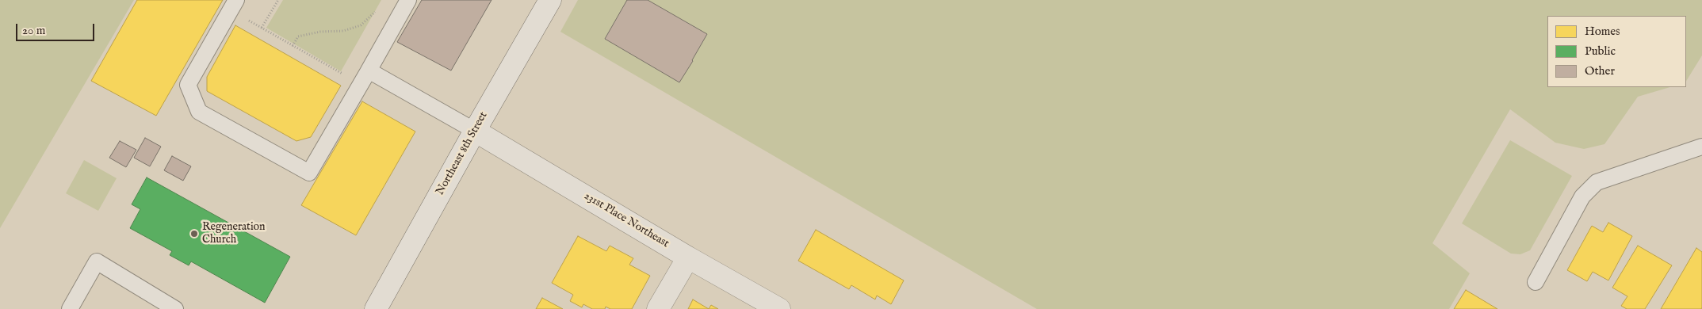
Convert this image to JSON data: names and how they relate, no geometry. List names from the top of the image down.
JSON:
{
  "streets": {
    "street": ["Northeast 8th Street", "231st Place Northeast"]
  },
  "crossings": [
    ["Northeast 8th Street", "231st Place Northeast"]
  ],
  "places": ["Regeneration Church"],
  "legend": ["Homes", "Public", "Other"],
  "scale_bar": "20 m"
}
